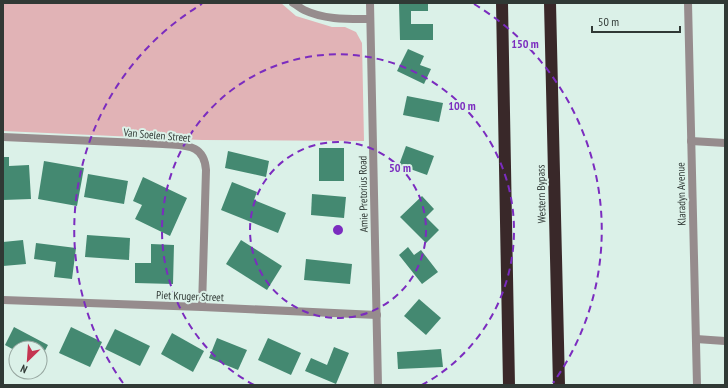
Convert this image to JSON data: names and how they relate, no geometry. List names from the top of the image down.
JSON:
{
  "streets": {
    "highway": ["Western Bypass"],
    "street": [
      "Van Soelen Street",
      "Amie Pretorius Road",
      "Klaradyn Avenue",
      "Piet Kruger Street"
    ]
  },
  "crossings": [
    ["Van Soelen Street", "Piet Kruger Street"],
    ["Amie Pretorius Road", "Piet Kruger Street"]
  ],
  "scale_bar": "50 m",
  "north": "bottom left",
  "rings": ["150 m", "100 m", "50 m"]
}
